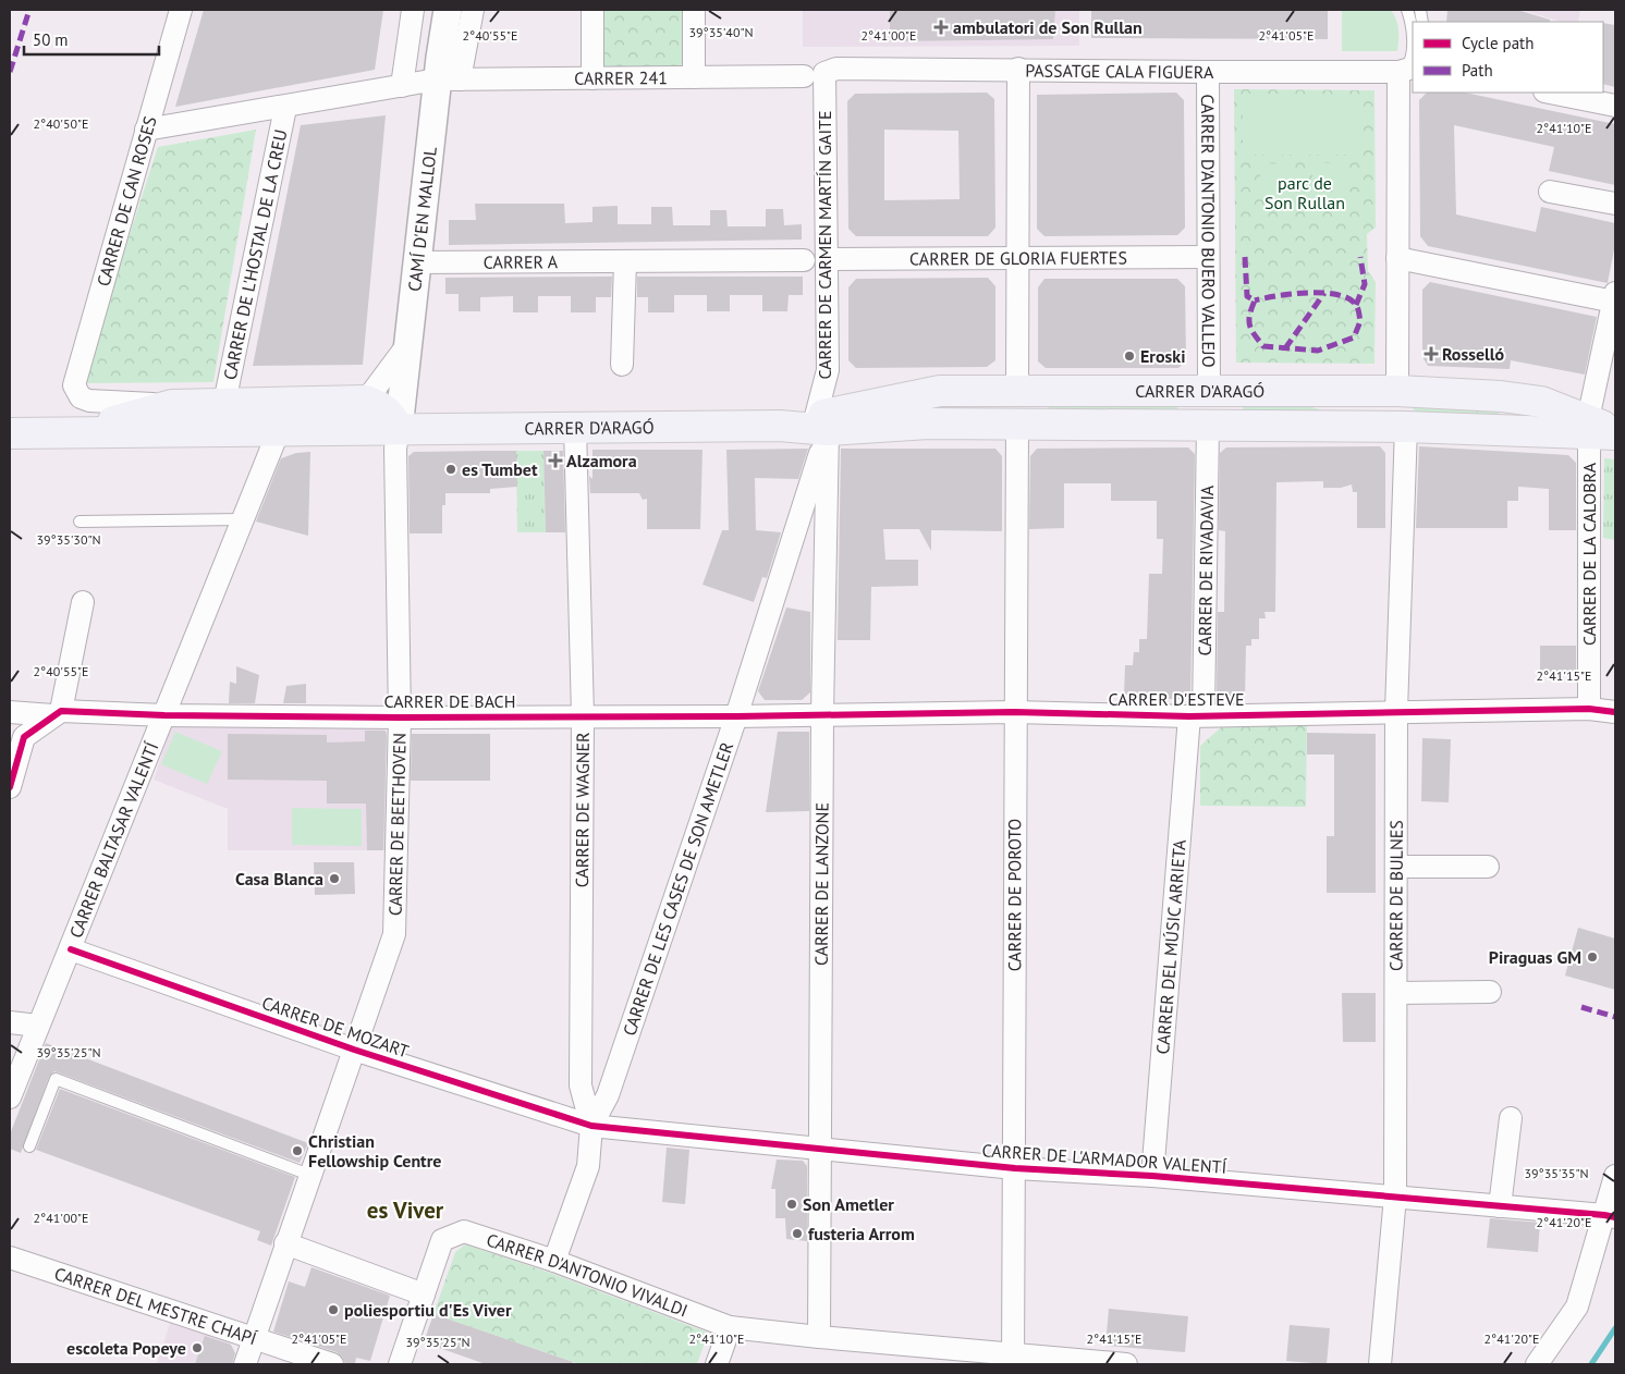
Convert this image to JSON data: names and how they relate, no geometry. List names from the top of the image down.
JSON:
{
  "streets": {
    "main road": ["CARRER D'ARAGÓ"],
    "street": [
      "PASSATGE CALA FIGUERA",
      "CARRER 241",
      "CARRER DE CAN ROSES",
      "CAMÍ D'EN MALLOL",
      "CARRER D'ANTONIO BUERO VALLEJO",
      "CARRER DE CARMEN MARTÍN GAITE",
      "CARRER DE L'HOSTAL DE LA CREU",
      "CARRER DE GLORIA FUERTES",
      "CARRER A",
      "CARRER DE LA CALOBRA",
      "CARRER DE RIVADAVIA",
      "CARRER D'ESTEVE",
      "CARRER DE BACH",
      "CARRER DE WAGNER",
      "CARRER DE BEETHOVEN",
      "CARRER BALTASAR VALENTÍ",
      "CARRER DE LANZONE",
      "CARRER DE LES CASES DE SON AMETLER",
      "CARRER DE POROTO",
      "CARRER DE BULNES",
      "CARRER DEL MÚSIC ARRIETA",
      "CARRER DE MOZART",
      "CARRER DE L'ARMADOR VALENTÍ",
      "CARRER D'ANTONIO VIVALDI",
      "CARRER DEL MESTRE CHAPÍ"
    ]
  },
  "crossings": [
    ["PASSATGE CALA FIGUERA", "CARRER 241"],
    ["PASSATGE CALA FIGUERA", "CARRER D'ANTONIO BUERO VALLEJO"],
    ["PASSATGE CALA FIGUERA", "CARRER DE CARMEN MARTÍN GAITE"],
    ["CARRER 241", "CARRER DE CAN ROSES"],
    ["CARRER 241", "CAMÍ D'EN MALLOL"],
    ["CARRER 241", "CARRER DE CARMEN MARTÍN GAITE"],
    ["CARRER 241", "CARRER DE L'HOSTAL DE LA CREU"],
    ["CARRER DE CAN ROSES", "CARRER D'ARAGÓ"],
    ["CAMÍ D'EN MALLOL", "CARRER A"],
    ["CAMÍ D'EN MALLOL", "CARRER D'ARAGÓ"],
    ["CAMÍ D'EN MALLOL", "CARRER DE BEETHOVEN"],
    ["CARRER D'ANTONIO BUERO VALLEJO", "CARRER DE GLORIA FUERTES"],
    ["CARRER D'ANTONIO BUERO VALLEJO", "CARRER D'ARAGÓ"],
    ["CARRER DE CARMEN MARTÍN GAITE", "CARRER DE GLORIA FUERTES"],
    ["CARRER DE CARMEN MARTÍN GAITE", "CARRER D'ARAGÓ"],
    ["CARRER DE CARMEN MARTÍN GAITE", "CARRER DE LANZONE"],
    ["CARRER DE CARMEN MARTÍN GAITE", "CARRER DE LES CASES DE SON AMETLER"],
    ["CARRER DE L'HOSTAL DE LA CREU", "CARRER D'ARAGÓ"],
    ["CARRER D'ARAGÓ", "CARRER DE LA CALOBRA"],
    ["CARRER D'ARAGÓ", "CARRER DE RIVADAVIA"],
    ["CARRER D'ARAGÓ", "CARRER DE WAGNER"],
    ["CARRER D'ARAGÓ", "CARRER DE BEETHOVEN"],
    ["CARRER D'ARAGÓ", "CARRER BALTASAR VALENTÍ"],
    ["CARRER D'ARAGÓ", "CARRER DE LANZONE"],
    ["CARRER D'ARAGÓ", "CARRER DE LES CASES DE SON AMETLER"],
    ["CARRER D'ARAGÓ", "CARRER DE POROTO"],
    ["CARRER D'ARAGÓ", "CARRER DE BULNES"],
    ["CARRER DE LA CALOBRA", "CARRER D'ESTEVE"],
    ["CARRER DE RIVADAVIA", "CARRER D'ESTEVE"],
    ["CARRER DE RIVADAVIA", "CARRER DEL MÚSIC ARRIETA"],
    ["CARRER D'ESTEVE", "CARRER DE BACH"],
    ["CARRER D'ESTEVE", "CARRER DE LANZONE"],
    ["CARRER D'ESTEVE", "CARRER DE LES CASES DE SON AMETLER"],
    ["CARRER D'ESTEVE", "CARRER DE POROTO"],
    ["CARRER D'ESTEVE", "CARRER DE BULNES"],
    ["CARRER D'ESTEVE", "CARRER DEL MÚSIC ARRIETA"],
    ["CARRER DE BACH", "CARRER DE WAGNER"],
    ["CARRER DE BACH", "CARRER DE BEETHOVEN"],
    ["CARRER DE BACH", "CARRER BALTASAR VALENTÍ"],
    ["CARRER DE BACH", "CARRER DE LES CASES DE SON AMETLER"],
    ["CARRER DE WAGNER", "CARRER DE LES CASES DE SON AMETLER"],
    ["CARRER DE WAGNER", "CARRER DE MOZART"],
    ["CARRER DE WAGNER", "CARRER DE L'ARMADOR VALENTÍ"],
    ["CARRER DE BEETHOVEN", "CARRER DE MOZART"],
    ["CARRER DE BEETHOVEN", "CARRER DEL MESTRE CHAPÍ"],
    ["CARRER BALTASAR VALENTÍ", "CARRER DE MOZART"],
    ["CARRER DE LANZONE", "CARRER DE LES CASES DE SON AMETLER"],
    ["CARRER DE LANZONE", "CARRER DE L'ARMADOR VALENTÍ"],
    ["CARRER DE LANZONE", "CARRER D'ANTONIO VIVALDI"],
    ["CARRER DE LES CASES DE SON AMETLER", "CARRER DE MOZART"],
    ["CARRER DE LES CASES DE SON AMETLER", "CARRER DE L'ARMADOR VALENTÍ"],
    ["CARRER DE POROTO", "CARRER DE L'ARMADOR VALENTÍ"],
    ["CARRER DE POROTO", "CARRER D'ANTONIO VIVALDI"],
    ["CARRER DE BULNES", "CARRER DE L'ARMADOR VALENTÍ"],
    ["CARRER DEL MÚSIC ARRIETA", "CARRER DE L'ARMADOR VALENTÍ"],
    ["CARRER DE MOZART", "CARRER DE L'ARMADOR VALENTÍ"]
  ],
  "districts": ["es Viver"],
  "parks": ["parc de Son Rullan"],
  "places": {
    "health": ["ambulatori de Son Rullan", "Rosselló", "Alzamora"],
    "other": [
      "Eroski",
      "es Tumbet",
      "Casa Blanca",
      "Piraguas GM",
      "Christian Fellowship Centre",
      "Son Ametler",
      "fusteria Arrom",
      "poliesportiu d'Es Viver",
      "escoleta Popeye"
    ]
  },
  "legend": ["Cycle path", "Path"],
  "scale_bar": "50 m",
  "coordinates": [
    "39°35'40\"N",
    "2°40'55\"E",
    "2°41'00\"E",
    "2°41'05\"E",
    "2°40'50\"E",
    "2°41'10\"E",
    "39°35'30\"N",
    "2°41'15\"E",
    "39°35'25\"N",
    "39°35'35\"N",
    "2°41'20\"E"
  ]
}
